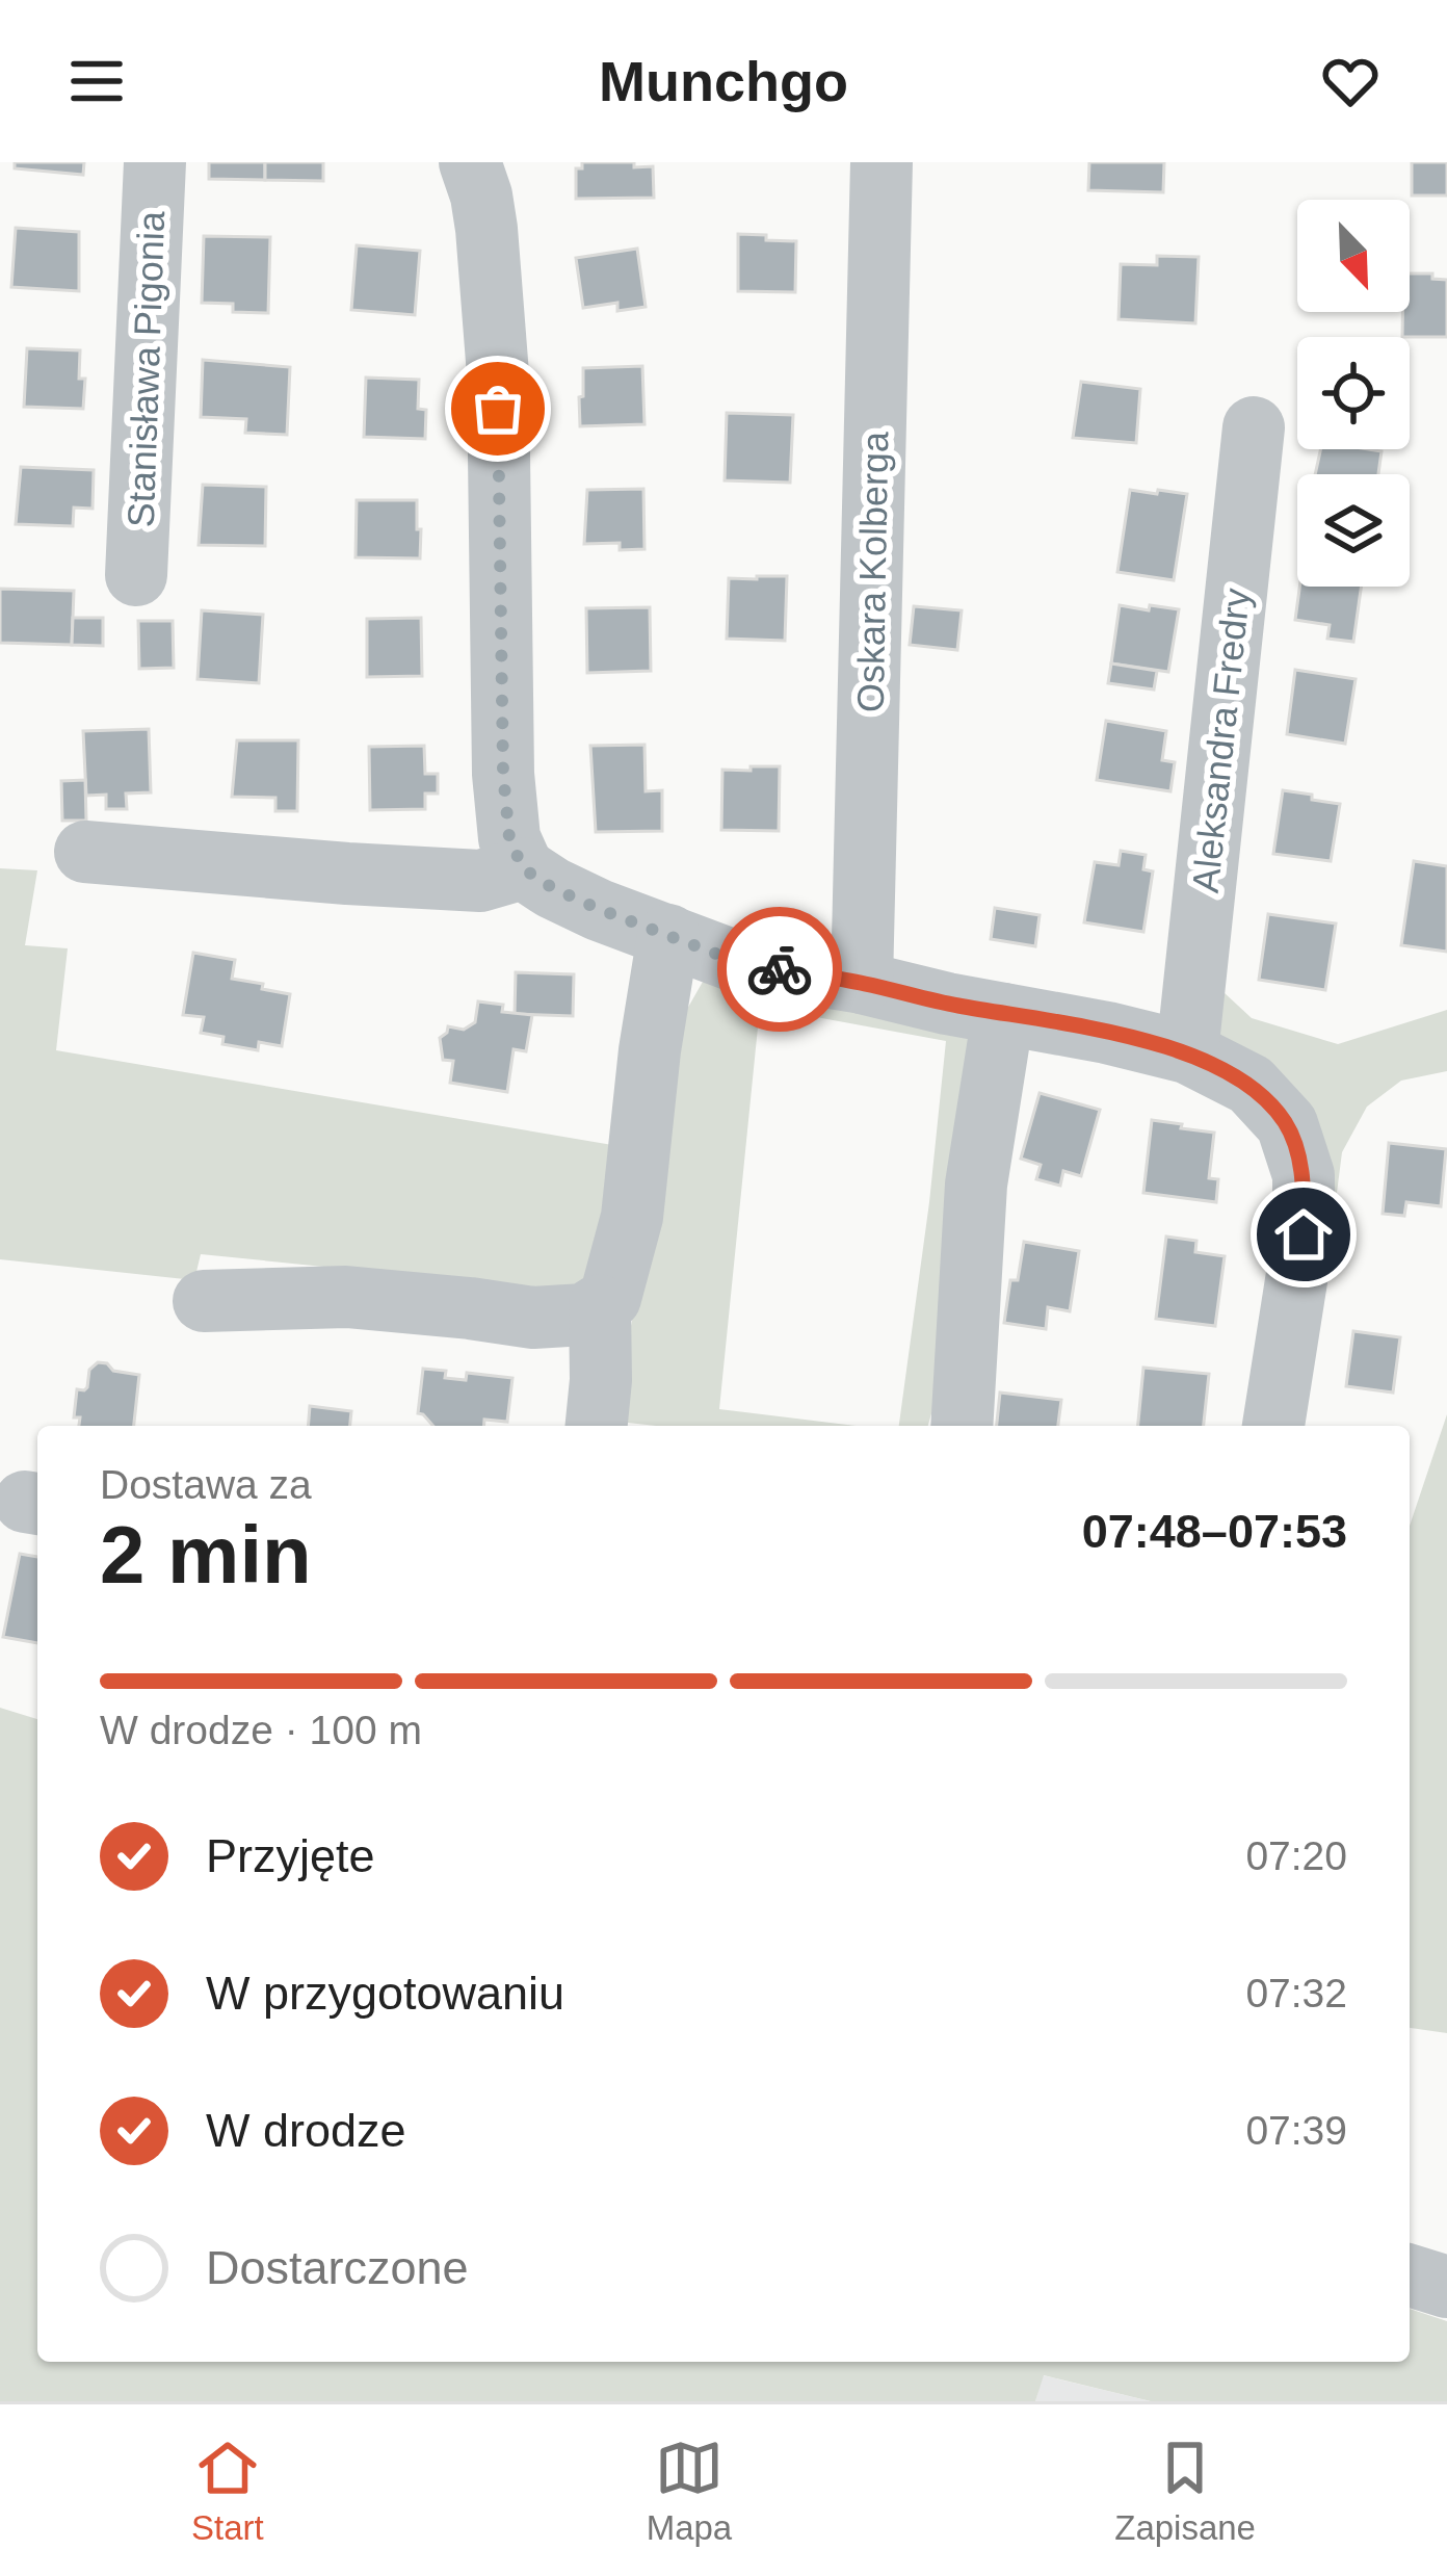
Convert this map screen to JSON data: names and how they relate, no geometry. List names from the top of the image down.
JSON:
{
  "streets": {
    "street": ["Stanisława Pigonia", "Oskara Kolberga", "Aleksandra Fredry"]
  },
  "north": "bottom right",
  "page": {
    "header": "Munchgo",
    "heading": ["2 min", "Dostawa za", "07:48–07:53"],
    "bar": "W drodze · 100 m",
    "list": [
      ["Przyjęte", "07:20"],
      ["W przygotowaniu", "07:32"],
      ["W drodze", "07:39"],
      "Dostarczone"
    ],
    "tabs": ["Start", "Mapa", "Zapisane"]
  }
}
